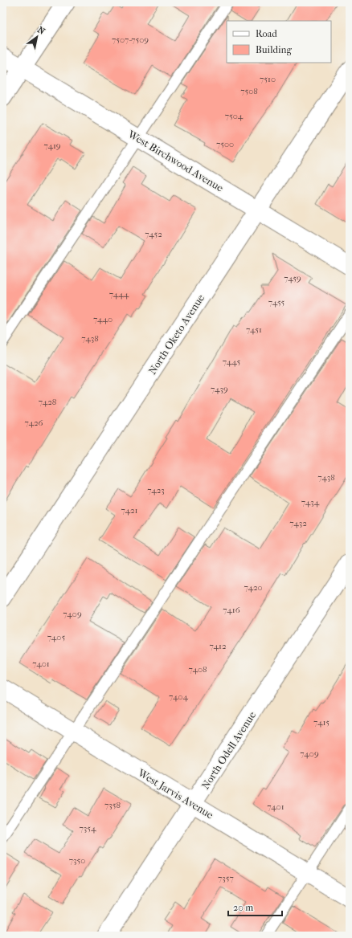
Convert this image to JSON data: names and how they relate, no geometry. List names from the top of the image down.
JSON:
{
  "streets": {
    "street": [
      "West Birchwood Avenue",
      "North Oketo Avenue",
      "North Odell Avenue",
      "West Jarvis Avenue"
    ]
  },
  "crossings": [
    ["West Birchwood Avenue", "North Oketo Avenue"],
    ["North Odell Avenue", "West Jarvis Avenue"]
  ],
  "house_numbers": [
    "7507-7509",
    "7510",
    "7508",
    "7504",
    "7500",
    "7419",
    "7452",
    "7459",
    "7444",
    "7455",
    "7440",
    "7451",
    "7438",
    "7445",
    "7439",
    "7428",
    "7426",
    "7438",
    "7423",
    "7434",
    "7421",
    "7432",
    "7420",
    "7416",
    "7409",
    "7405",
    "7412",
    "7401",
    "7408",
    "7404",
    "7415",
    "7409",
    "7358",
    "7401",
    "7354",
    "7350",
    "7357"
  ],
  "legend": ["Road", "Building"],
  "scale_bar": "20 m",
  "north": "top right"
}
